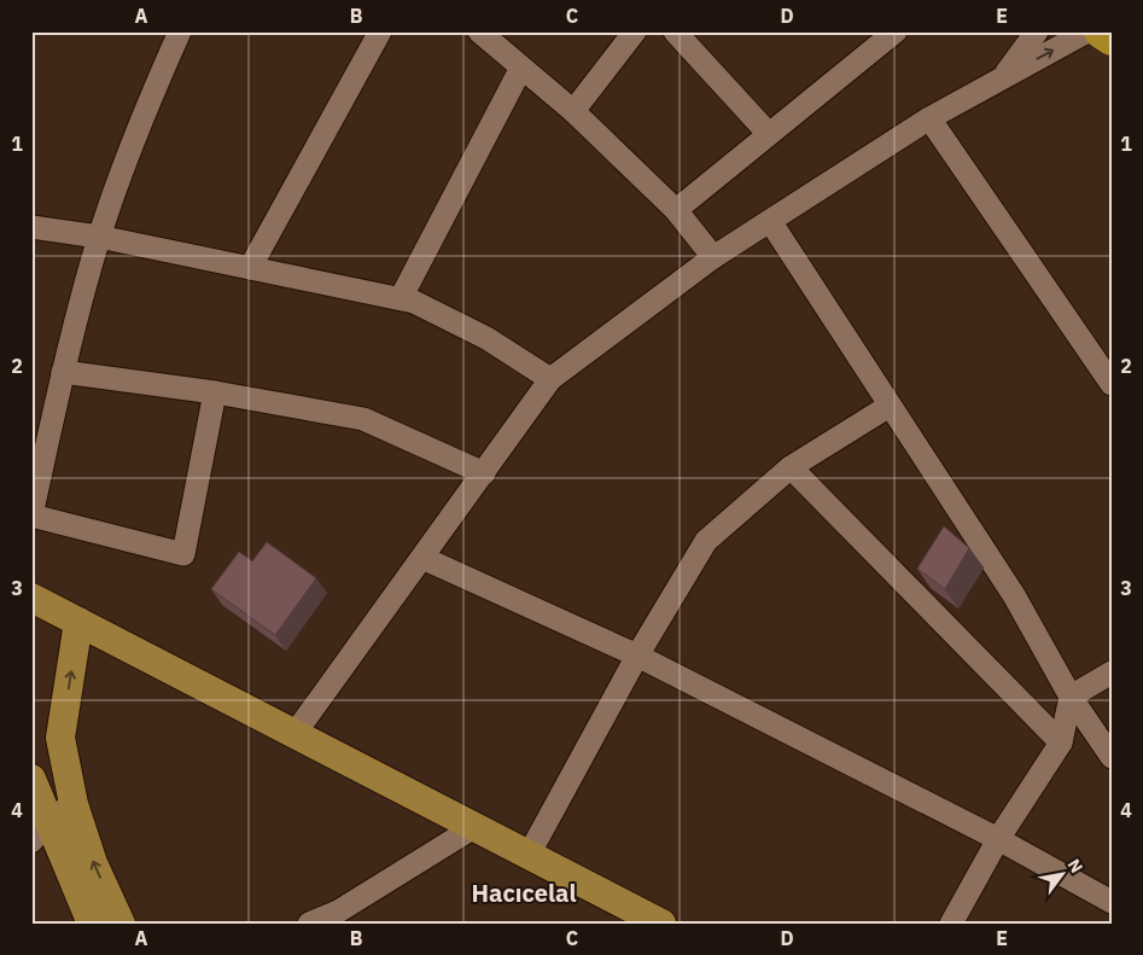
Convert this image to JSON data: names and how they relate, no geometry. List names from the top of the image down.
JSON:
{
  "districts": ["Hacıcelal"],
  "north": "top right",
  "grid": {
    "columns": [
      "A",
      "B",
      "C",
      "D",
      "E"
    ],
    "rows": [
      "1",
      "2",
      "3",
      "4"
    ]
  }
}
